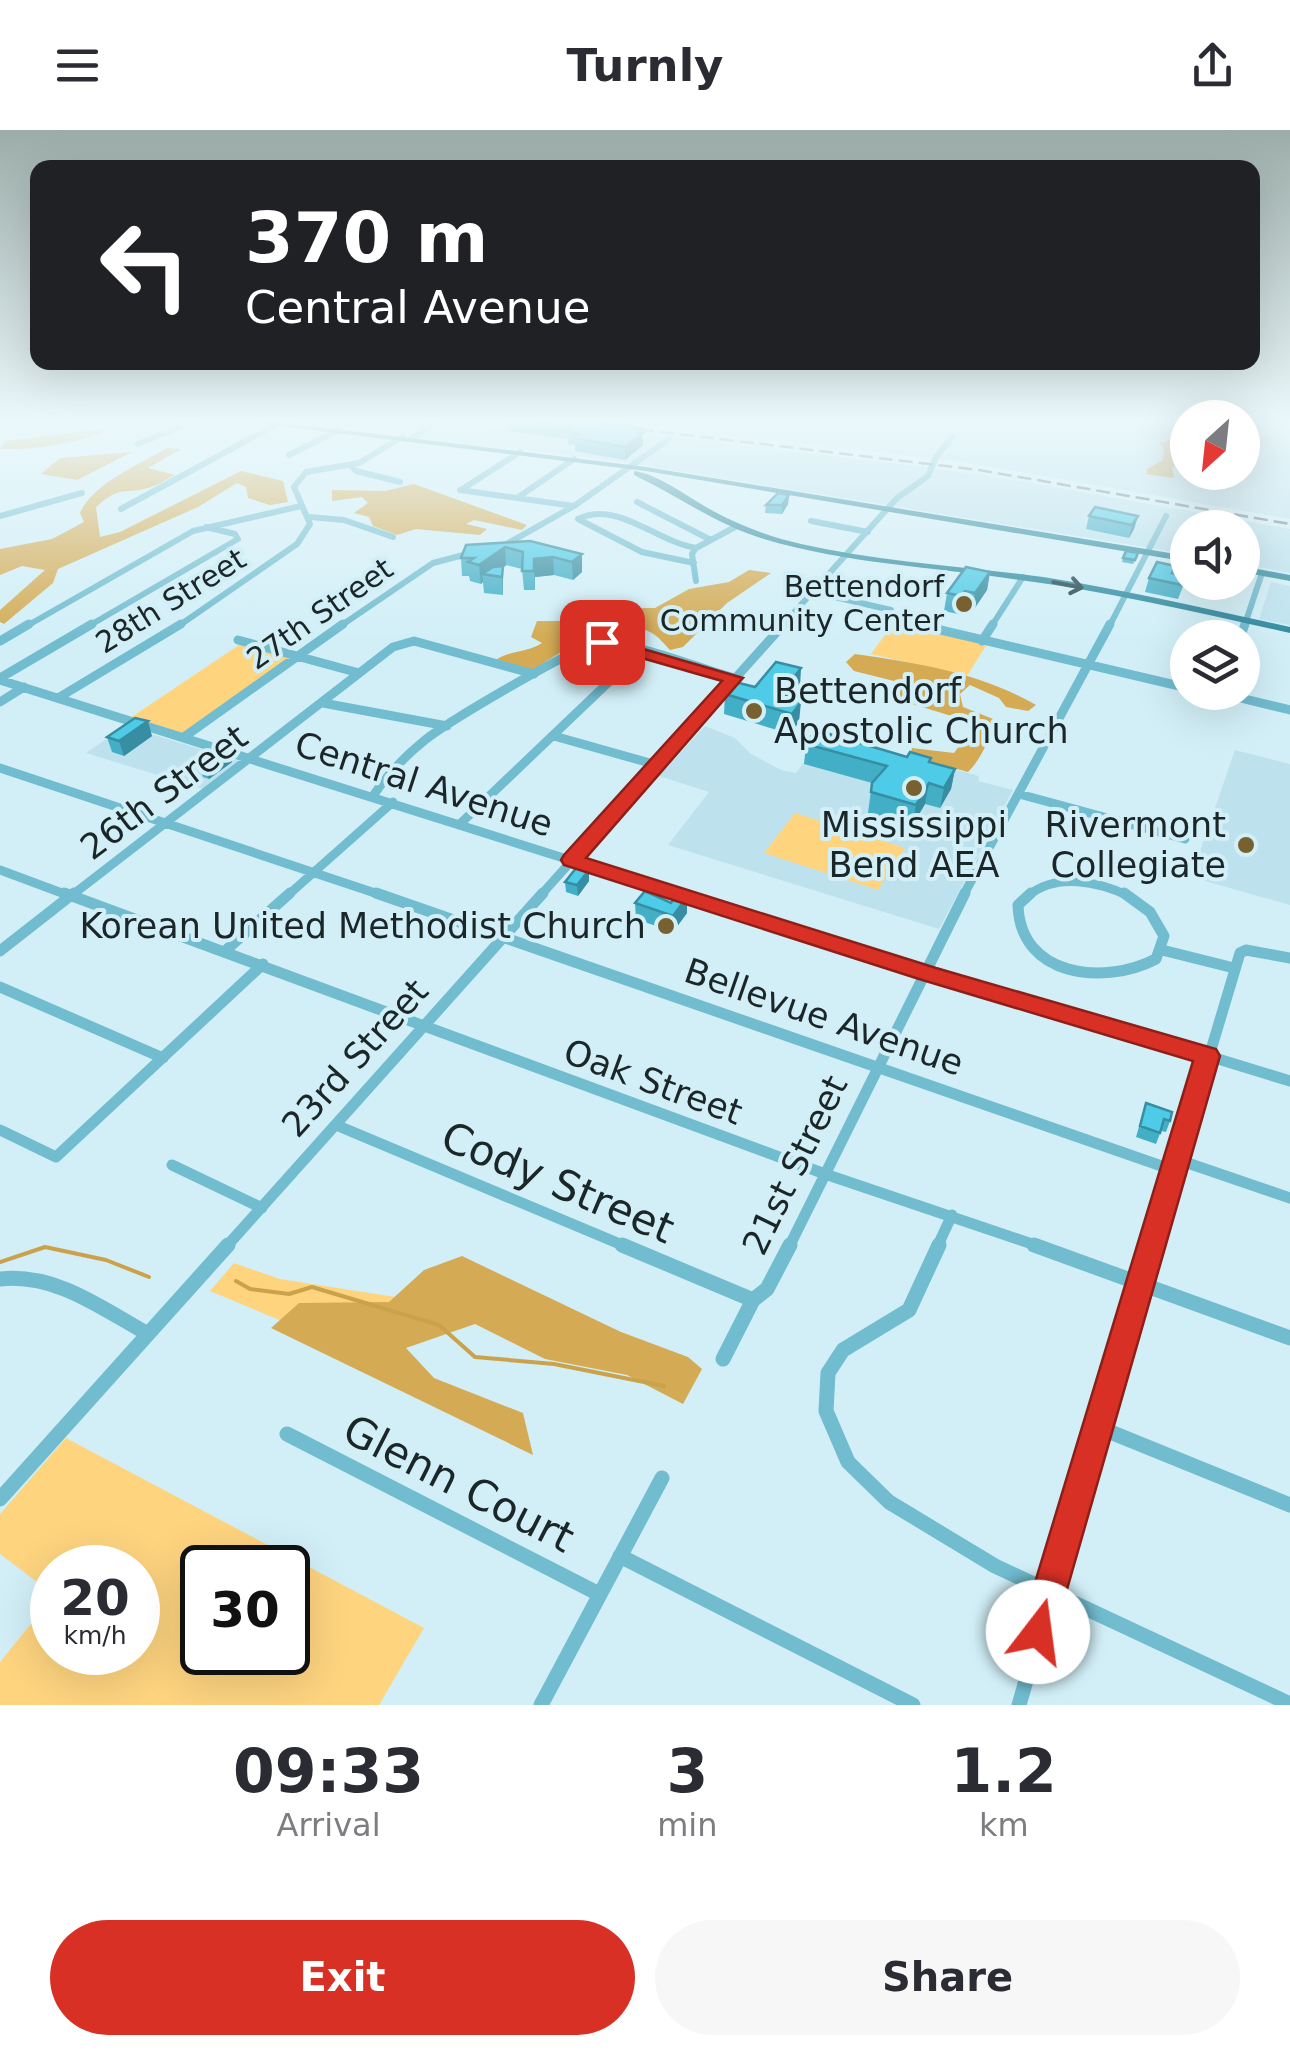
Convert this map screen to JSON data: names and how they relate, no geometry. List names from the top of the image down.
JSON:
{
  "streets": {
    "street": [
      "28th Street",
      "27th Street",
      "Central Avenue",
      "26th Street",
      "Bellevue Avenue",
      "23rd Street",
      "Oak Street",
      "21st Street",
      "Cody Street",
      "Glenn Court"
    ]
  },
  "crossings": [
    ["28th Street", "Central Avenue"],
    ["27th Street", "Central Avenue"],
    ["Central Avenue", "26th Street"],
    ["Central Avenue", "23rd Street"],
    ["Central Avenue", "21st Street"],
    ["26th Street", "Bellevue Avenue"],
    ["26th Street", "Oak Street"],
    ["Bellevue Avenue", "23rd Street"],
    ["Bellevue Avenue", "21st Street"],
    ["23rd Street", "Oak Street"],
    ["23rd Street", "Cody Street"],
    ["Oak Street", "21st Street"],
    ["21st Street", "Cody Street"]
  ],
  "places": [
    "Bettendorf Community Center",
    "Bettendorf Apostolic Church",
    "Mississippi Bend AEA",
    "Rivermont Collegiate",
    "Korean United Methodist Church"
  ],
  "north": "bottom left",
  "page": {
    "header": "Turnly",
    "turn": ["370 m", "Central Avenue"],
    "speed": "20 km/h",
    "limit": "30",
    "eta": [
      "09:33",
      "Arrival",
      "3",
      "min",
      "1.2",
      "km"
    ],
    "buttons": ["Exit", "Share"]
  }
}
